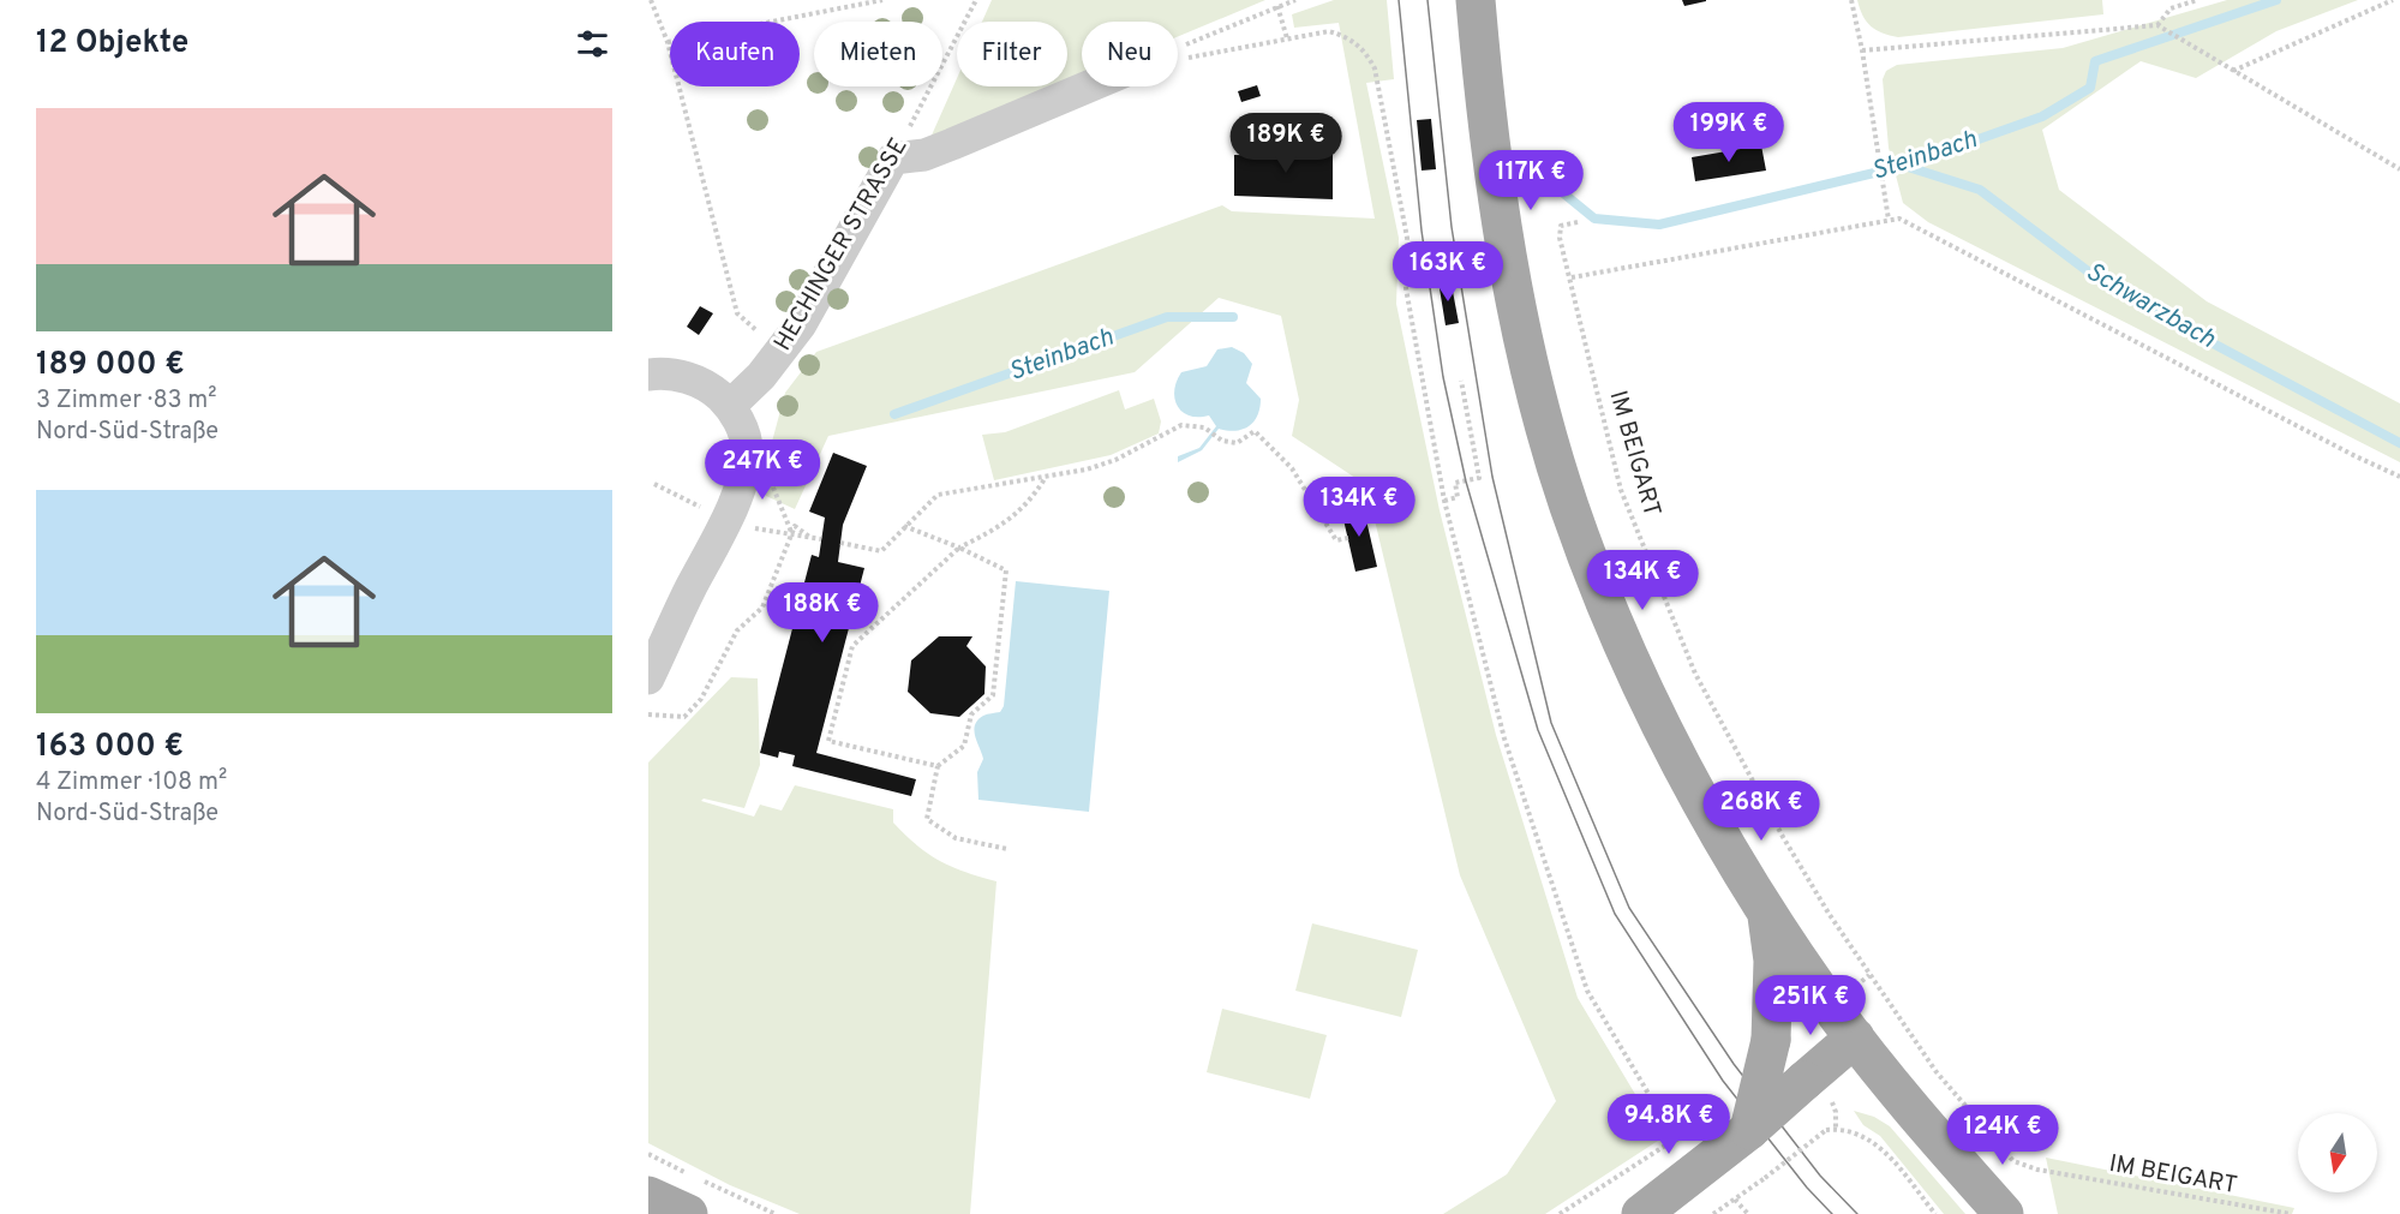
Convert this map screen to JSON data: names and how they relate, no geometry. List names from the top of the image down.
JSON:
{
  "streets": {
    "street": ["HECHINGER STRASSE"],
    "path": ["IM BEIGART"]
  },
  "water": ["Steinbach", "Schwarzbach"],
  "north": "bottom",
  "page": {
    "heading": "12 Objekte",
    "chip": [
      "Kaufen",
      "Mieten",
      "Filter",
      "Neu"
    ],
    "list": [
      {
        "name": "189 000 €",
        "note": "3 Zimmer · 83 m² · Nord-Süd-Straße"
      },
      {
        "name": "163 000 €",
        "note": "4 Zimmer · 108 m² · Nord-Süd-Straße"
      }
    ],
    "price": [
      "199K €",
      "189K €",
      "117K €",
      "163K €",
      "247K €",
      "134K €",
      "134K €",
      "188K €",
      "268K €",
      "251K €",
      "94.8K €",
      "124K €"
    ]
  }
}
